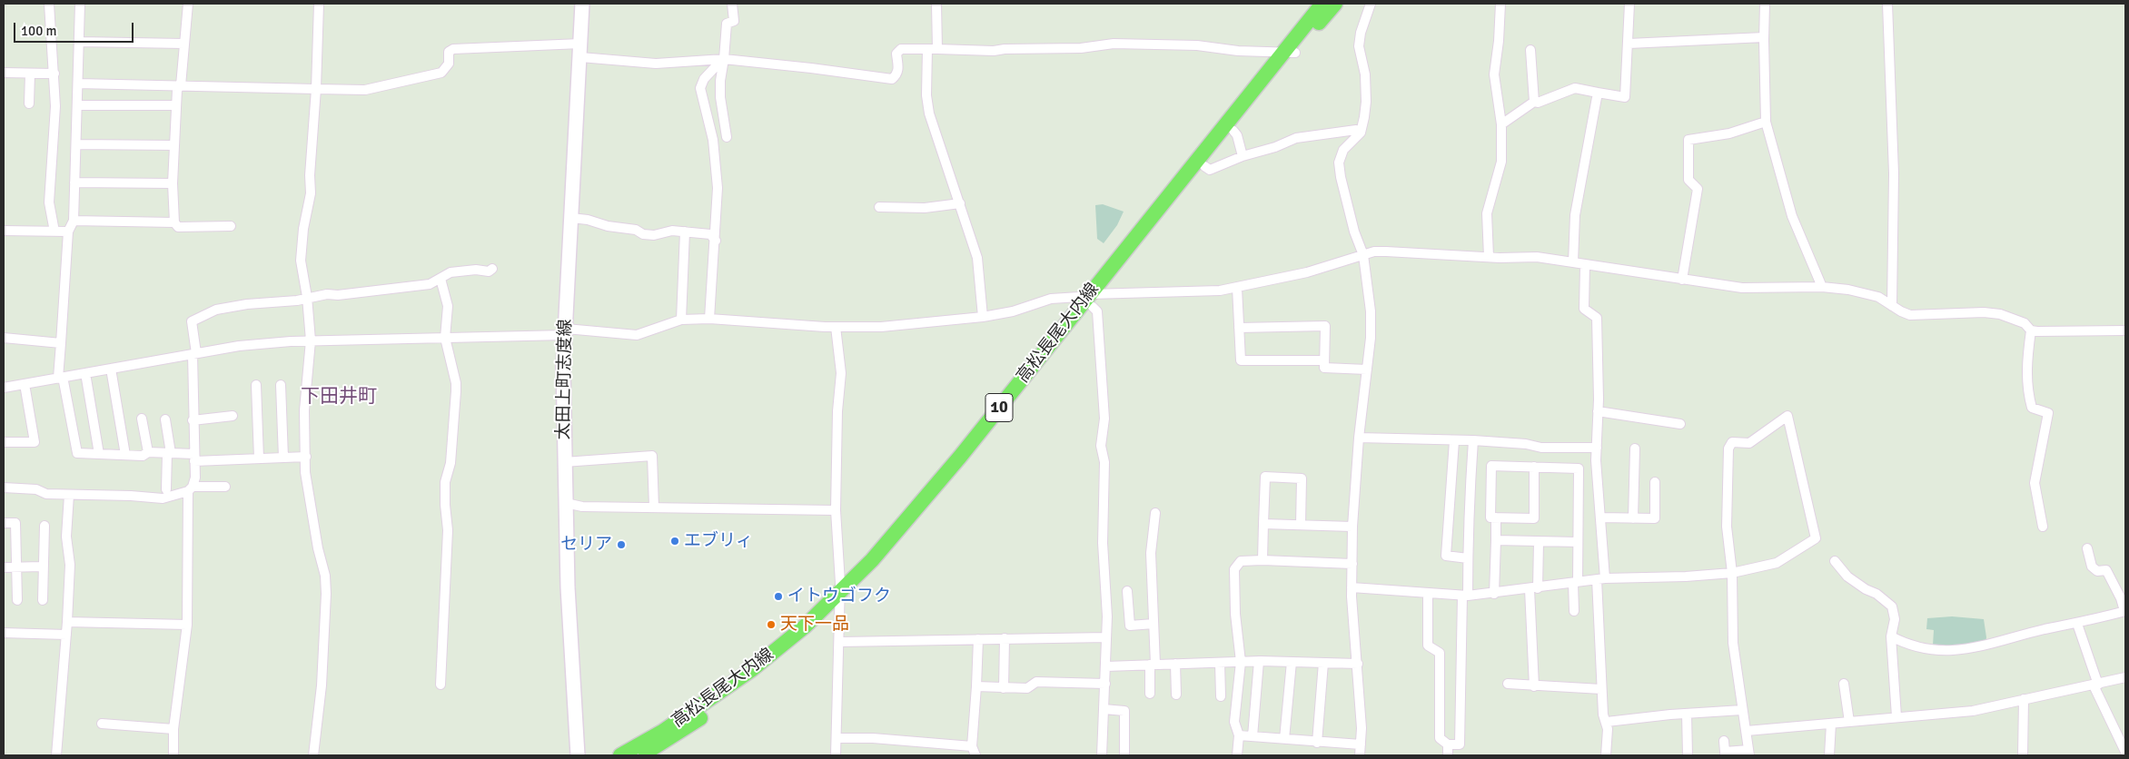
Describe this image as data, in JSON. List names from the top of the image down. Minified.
{"streets":{"main road":["高松長尾大内線","太田上町志度線","10"]},"districts":["下田井町"],"places":["エブリィ","セリア","イトウゴフク","天下一品"],"scale_bar":"100 m"}
